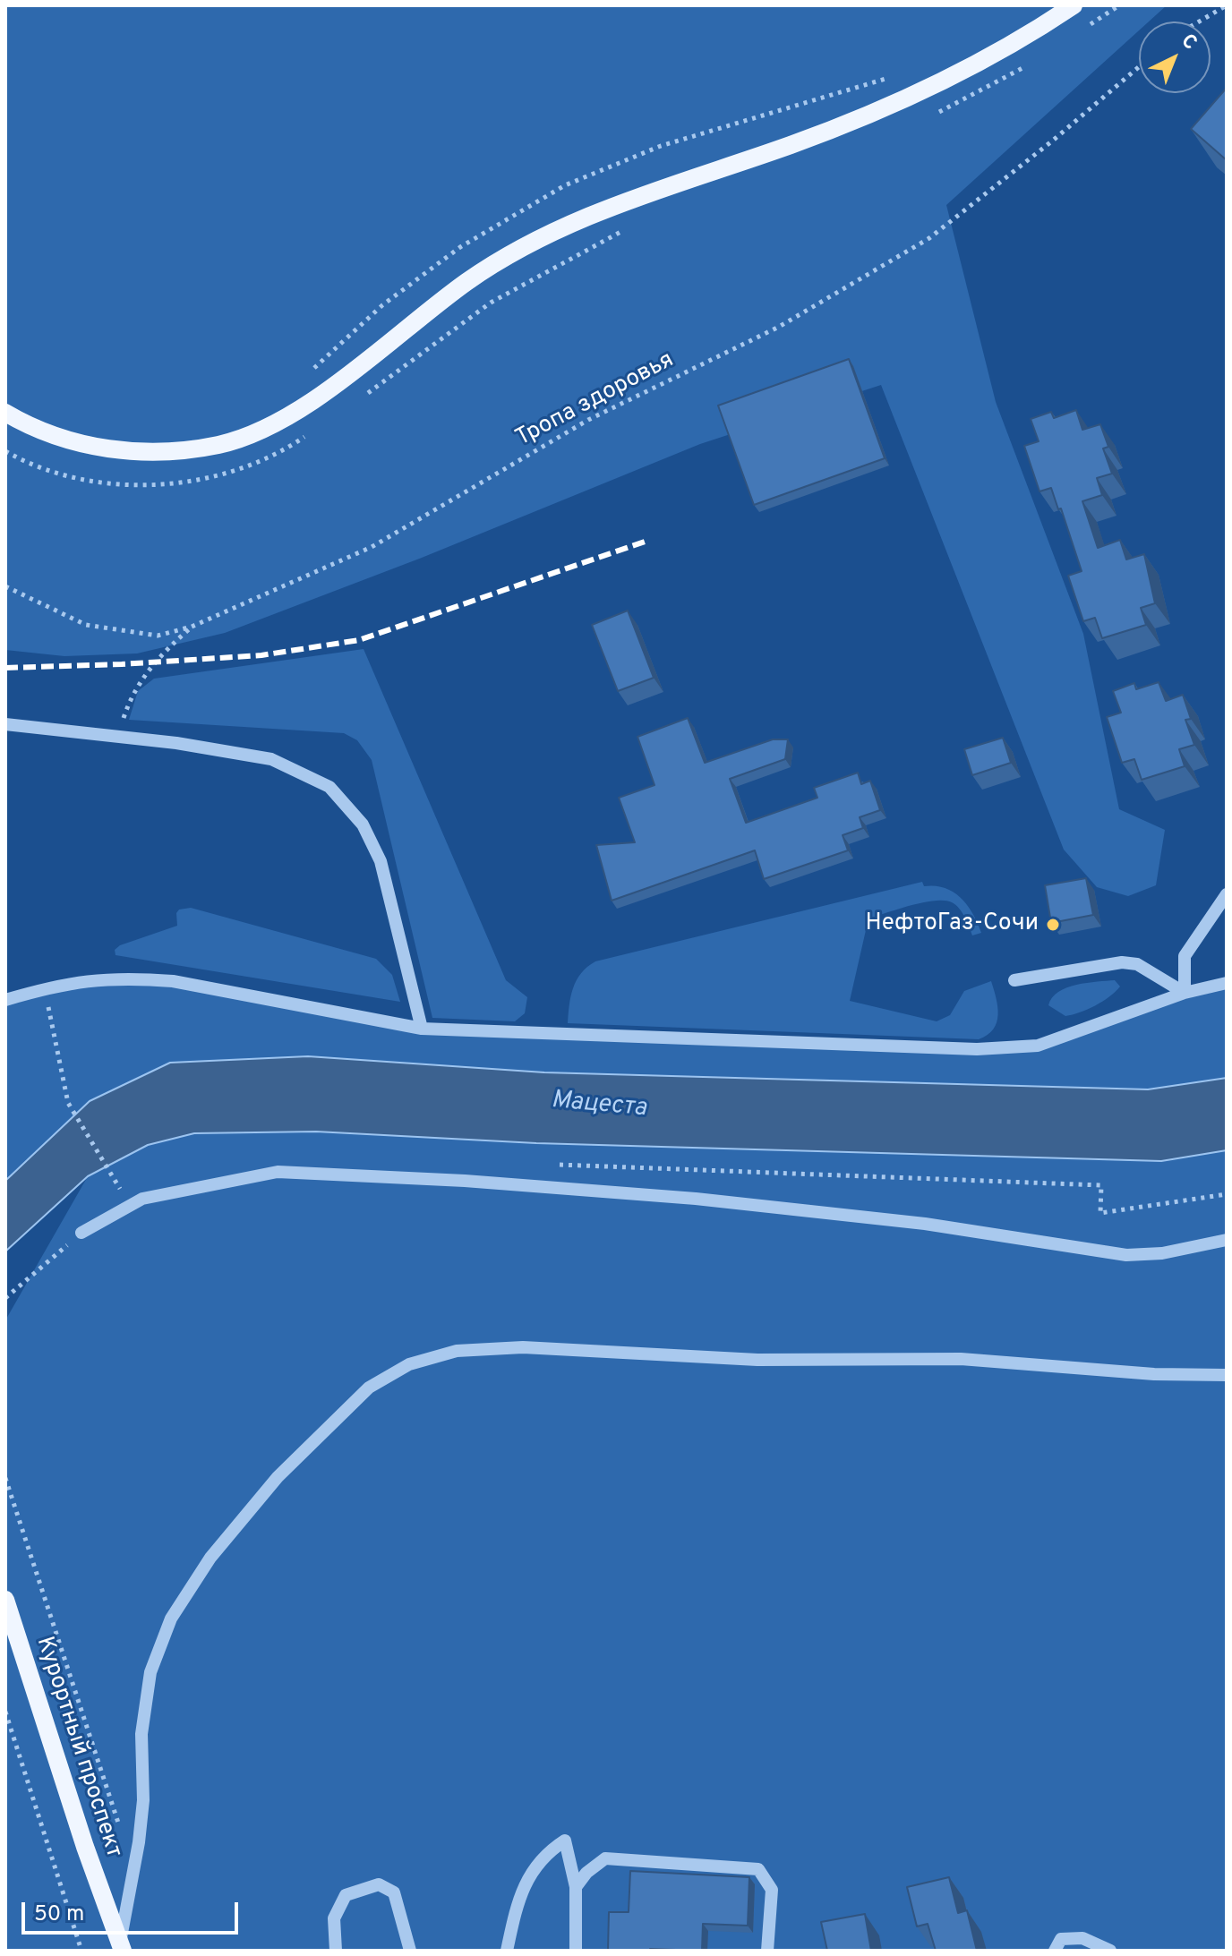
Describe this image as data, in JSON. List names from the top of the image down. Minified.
{"streets":{"main road":["Курортный проспект"],"path":["Тропа здоровья"]},"water":["Мацеста"],"places":["НефтоГаз-Сочи"],"scale_bar":"50 m","north":"top right"}
